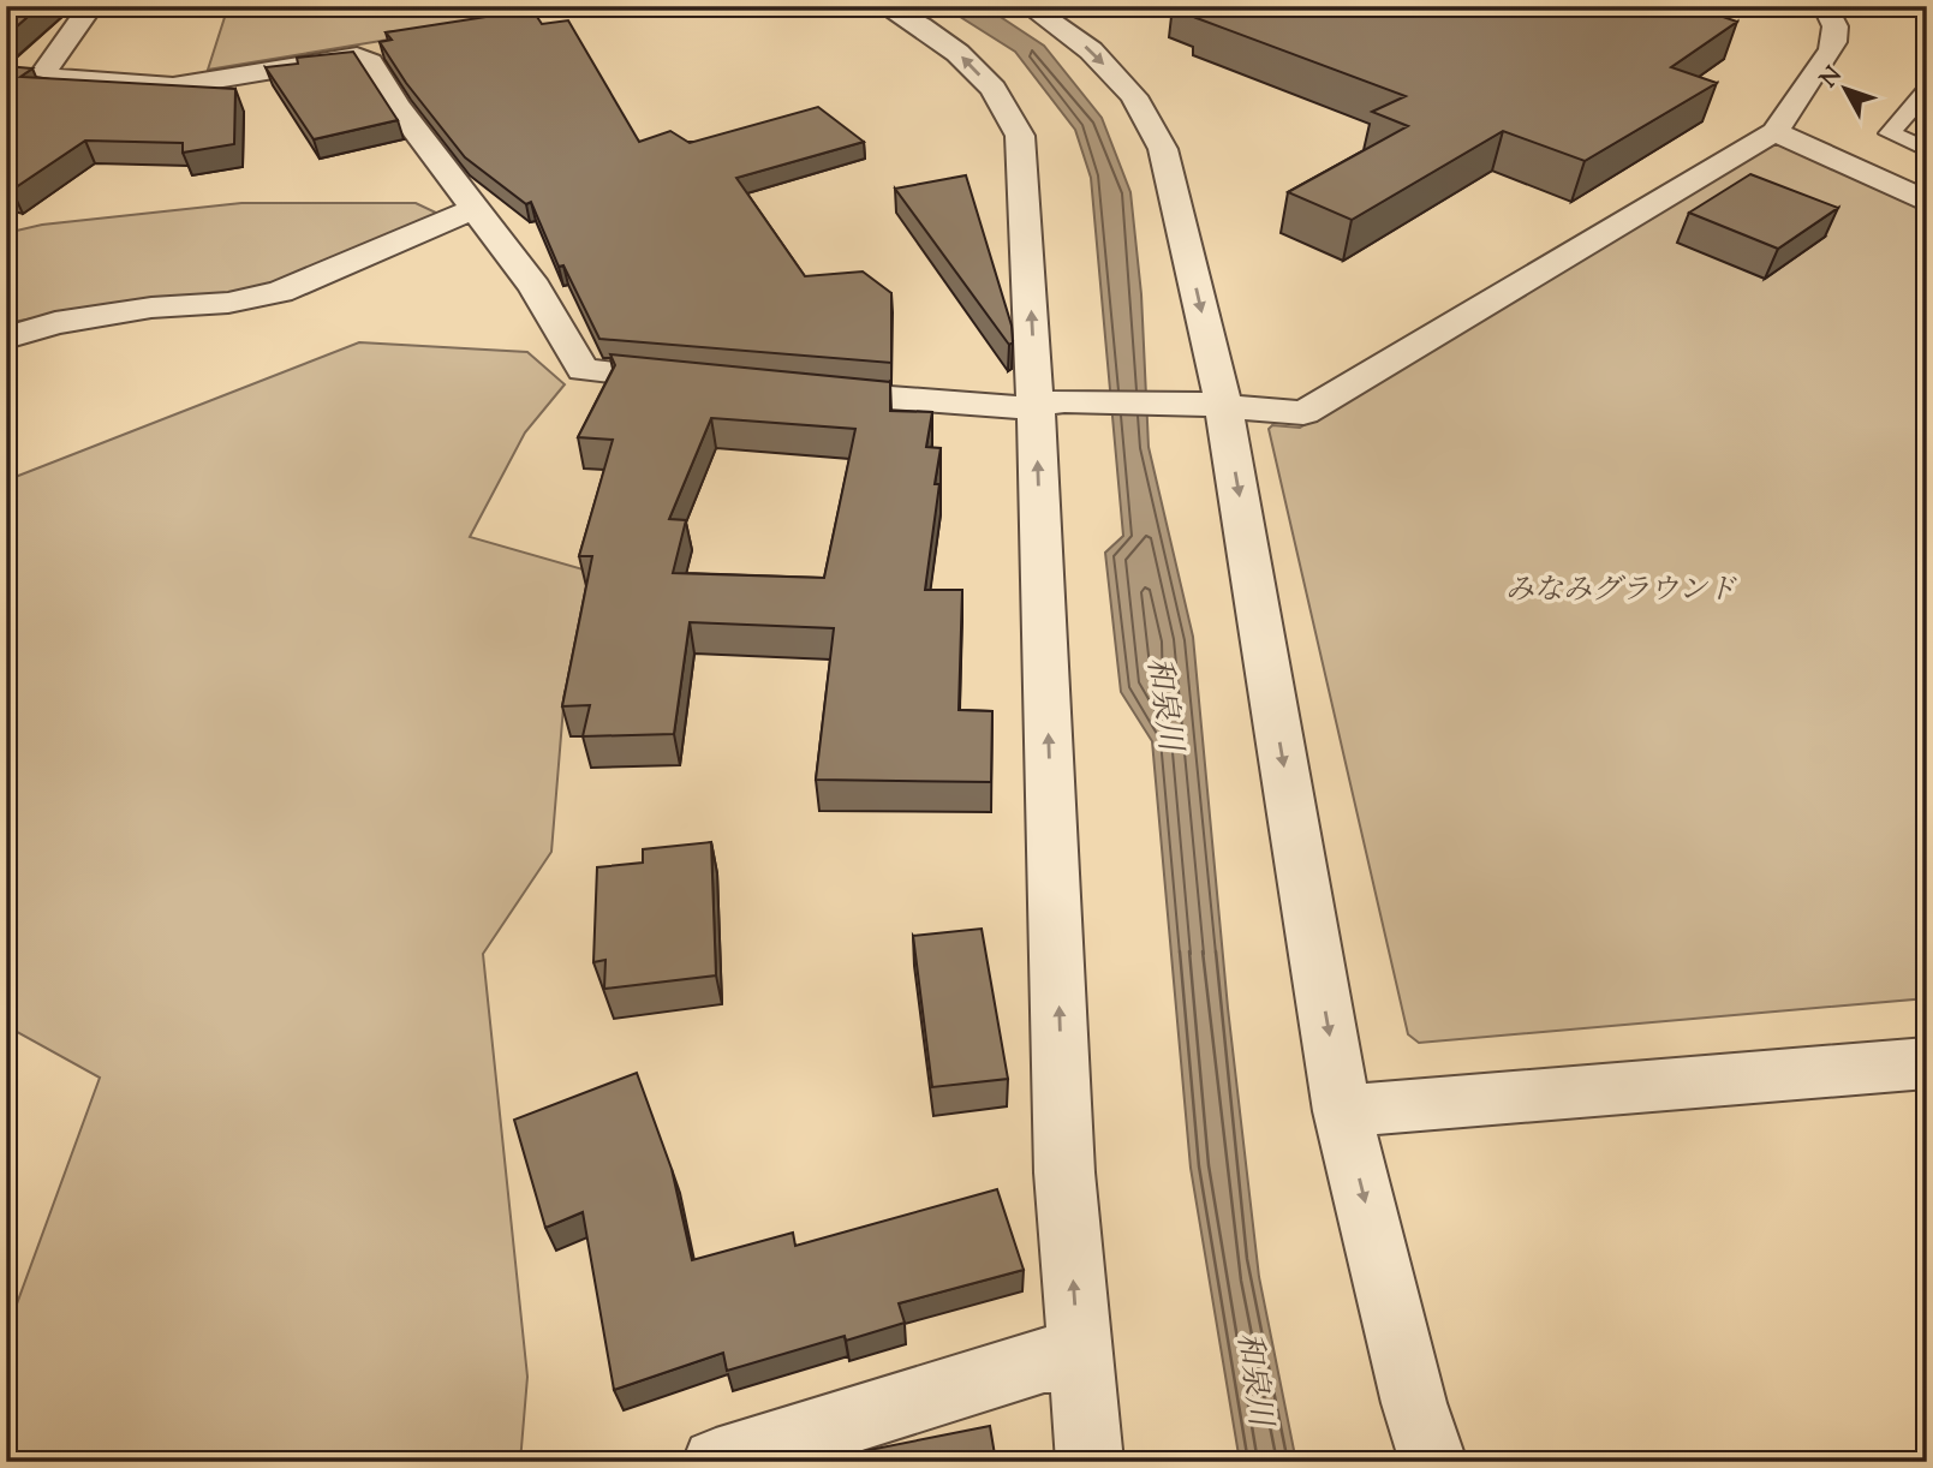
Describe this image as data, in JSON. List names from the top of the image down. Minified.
{"water":["和泉川"],"parks":["みなみグラウンド"],"north":"top left"}
